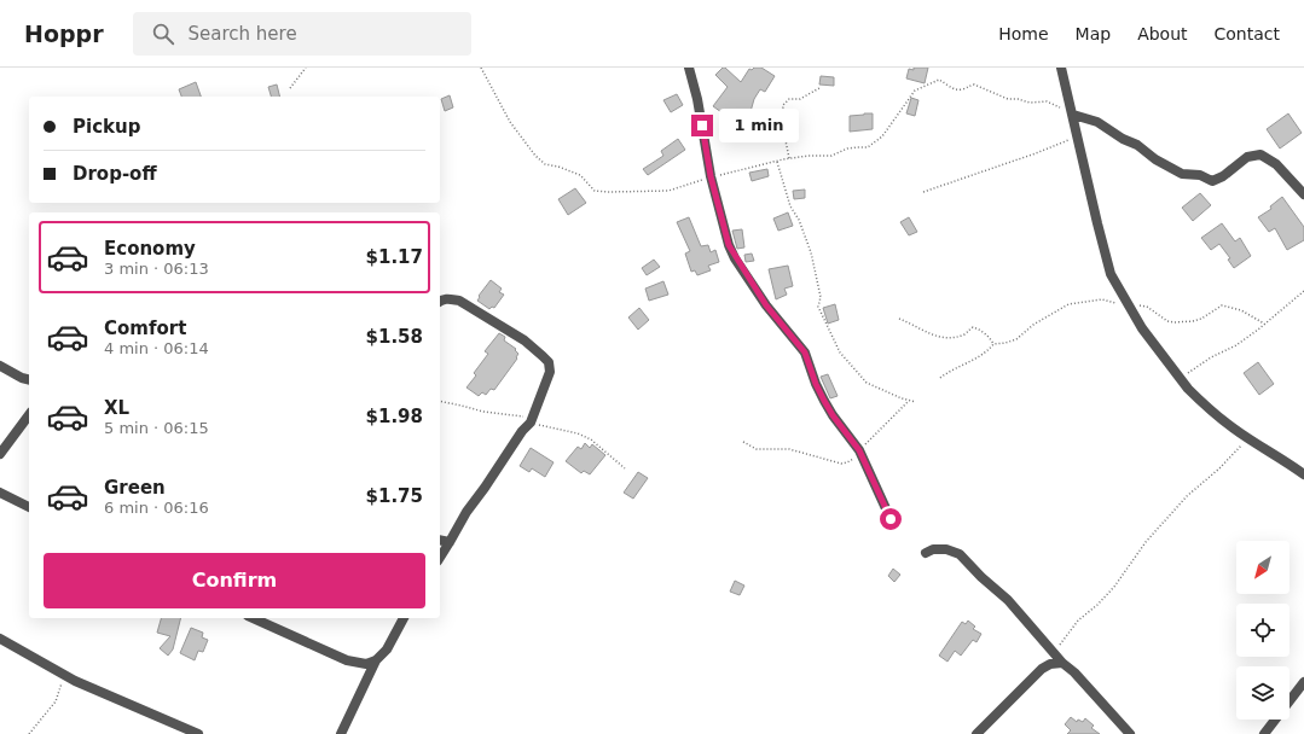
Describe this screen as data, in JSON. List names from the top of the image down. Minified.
{"north":"bottom left","page":{"header":"Hoppr","search":"Search here","nav":["Home","Map","About","Contact"],"banner":["Pickup","Drop-off"],"bubble":"1 min","list":[{"name":"Economy","note":"3 min · 06:13","value":"$1.17"},{"name":"Comfort","note":"4 min · 06:14","value":"$1.58"},{"name":"XL","note":"5 min · 06:15","value":"$1.98"},{"name":"Green","note":"6 min · 06:16","value":"$1.75"}],"buttons":"Confirm"}}
